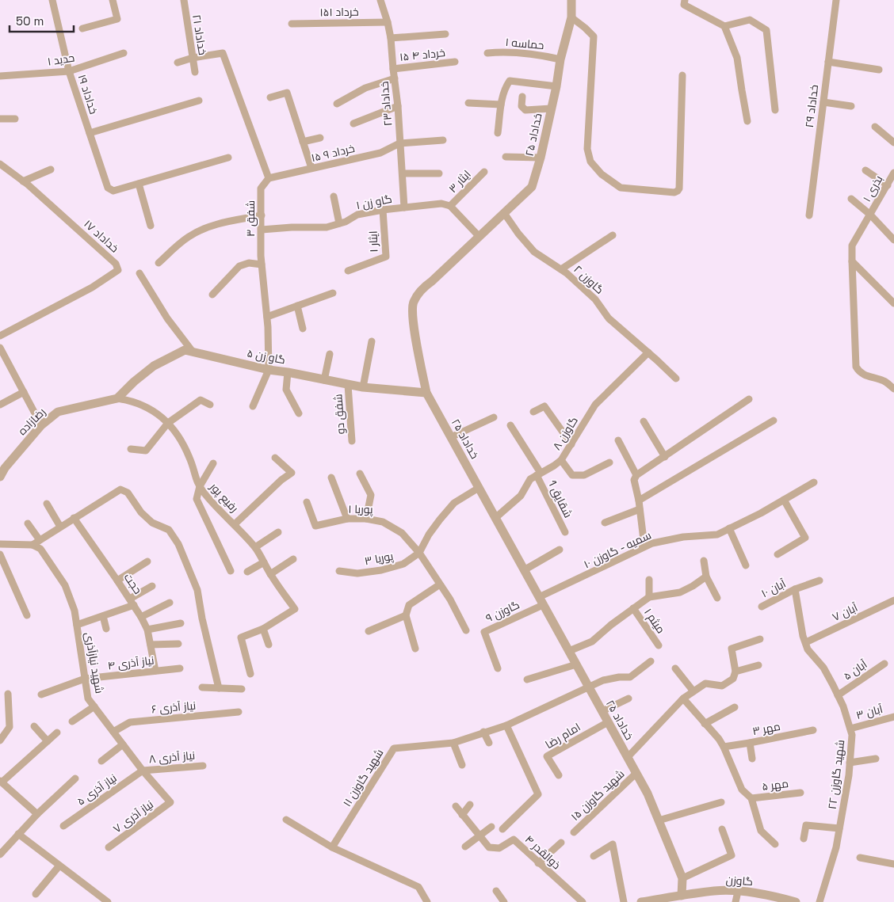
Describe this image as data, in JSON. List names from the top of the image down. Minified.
{"streets":{"street":["۱۵خرداد ۱","خداداد ۲۱","حماسه ۱","۱۵ خرداد ۴","حدید ۱","خداداد ۱۹","خداداد ۲۳","خداداد ۲۹","خداداد ۲۵","۱۵ خرداد ۹","ایثار ۳","بذری ۱","گاو زن ۱","شفق ۳","خداداد ۱۷","ایثار ۱","گاوزن ۲","گاو زن ۵","شفق دو","رضازاده","گاوزن ۸","رفیع پور","شقایق 1","پوریا ۱","سمیه - گاوزن ۱۰","پوریا ۳","حجت","آبان ۱۰","گاوزن ۹","آبان ۷","میثم ۱","شهید نیازآذری","نیاز آذری ۴","آبان ۵","نیاز آذری ۶","آبان ۳","مهر ۳","امام رضا","نیاز آذری ۸","شهید گاوزن ۲۲","شهید گاوزن ۱۱","مهر ۵","نیاز آذری ۵","شهید گاوزن ۱۵","نیاز آذری ۷","ذوالقدر ۴","گاوزن"]},"crossings":[["۱۵خرداد ۱","خداداد ۲۳"],["حماسه ۱","خداداد ۲۵"],["۱۵ خرداد ۴","خداداد ۲۳"],["حدید ۱","خداداد ۱۹"],["خداداد ۲۳","۱۵ خرداد ۹"],["خداداد ۲۳","گاو زن ۱"],["خداداد ۲۵","گاوزن ۲"],["خداداد ۲۵","گاو زن ۵"],["خداداد ۲۵","گاوزن ۸"],["خداداد ۲۵","سمیه - گاوزن ۱۰"],["خداداد ۲۵","گاوزن ۹"],["خداداد ۲۵","امام رضا"],["خداداد ۲۵","شهید گاوزن ۱۱"],["خداداد ۲۵","شهید گاوزن ۱۵"],["خداداد ۲۵","گاوزن"],["۱۵ خرداد ۹","شفق ۳"],["ایثار ۳","گاو زن ۱"],["گاو زن ۱","شفق ۳"],["گاو زن ۱","ایثار ۱"],["شفق ۳","گاو زن ۵"],["گاوزن ۲","گاوزن ۸"],["گاو زن ۵","شفق دو"],["گاو زن ۵","رضازاده"],["گاو زن ۵","رفیع پور"],["رضازاده","رفیع پور"],["گاوزن ۸","شقایق 1"],["پوریا ۱","پوریا ۳"],["سمیه - گاوزن ۱۰","گاوزن ۹"],["حجت","نیاز آذری ۴"],["آبان ۱۰","شهید گاوزن ۲۲"],["آبان ۷","شهید گاوزن ۲۲"],["شهید نیازآذری","نیاز آذری ۴"],["شهید نیازآذری","نیاز آذری ۶"],["شهید نیازآذری","نیاز آذری ۸"],["شهید نیازآذری","نیاز آذری ۵"],["شهید نیازآذری","نیاز آذری ۷"],["آبان ۵","شهید گاوزن ۲۲"],["آبان ۳","شهید گاوزن ۲۲"],["نیاز آذری ۸","نیاز آذری ۵"]],"scale_bar":"50 m"}
